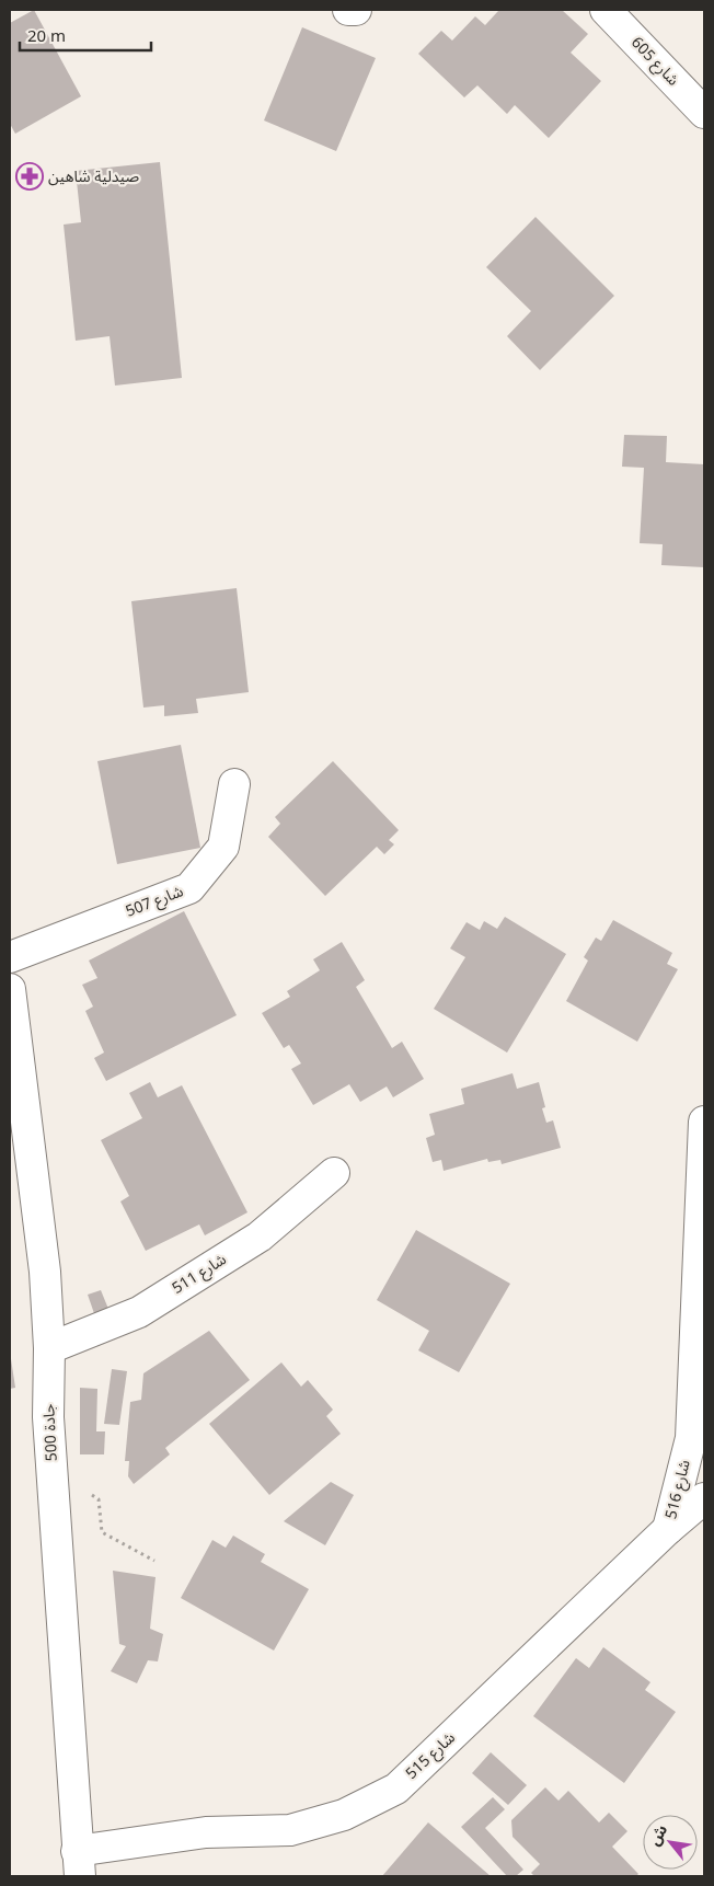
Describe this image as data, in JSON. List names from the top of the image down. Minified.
{"streets":{"street":["شارع 605","شارع 507","شارع 511","جادة 500","شارع 516","شارع 515"]},"crossings":[["شارع 511","جادة 500"],["جادة 500","شارع 515"],["شارع 516","شارع 515"]],"places":{"pharmacy":["صيدلية شاهين"]},"scale_bar":"20 m","north":"top left"}
